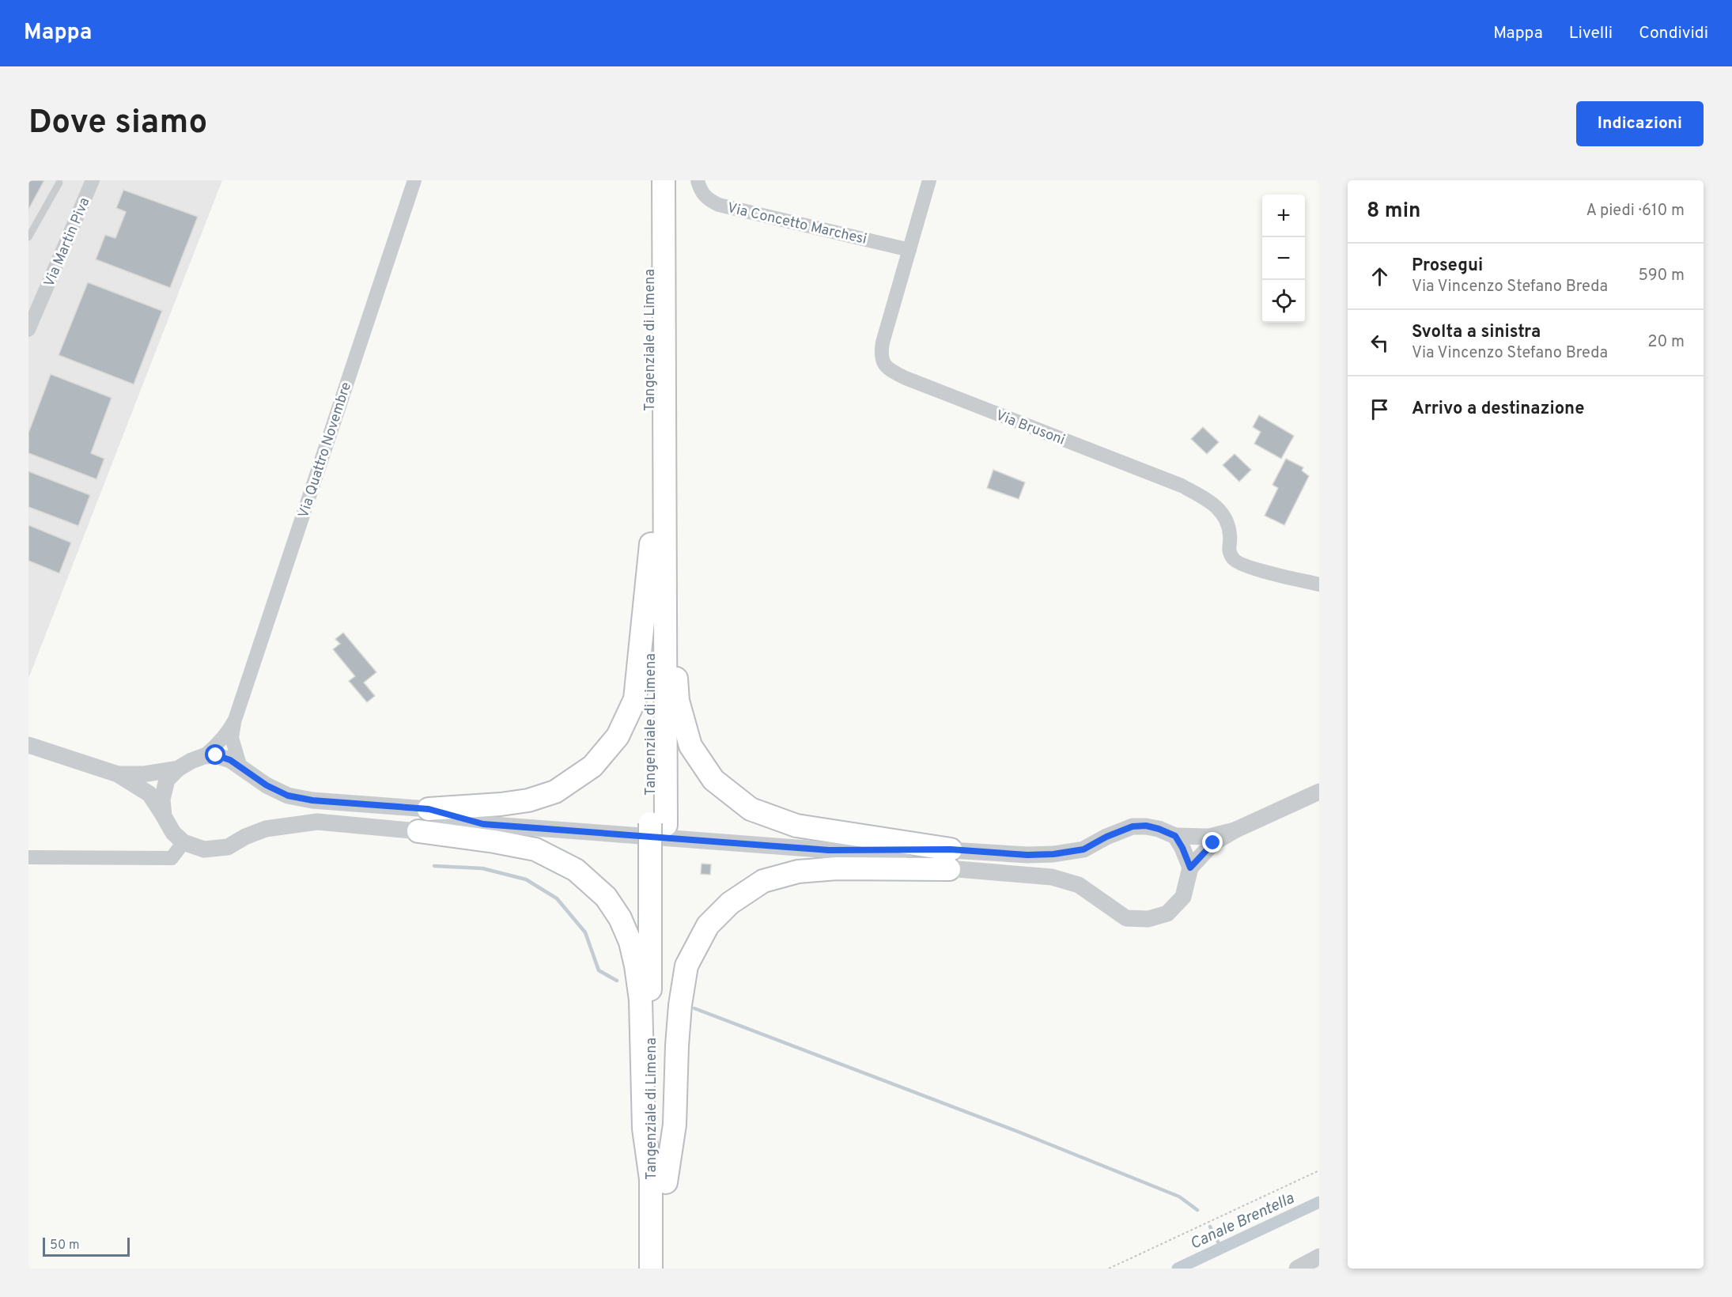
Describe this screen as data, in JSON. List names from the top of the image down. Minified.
{"streets":{"highway":["Tangenziale di Limena"],"street":["Via Concetto Marchesi","Via Martin Piva","Via Brusoni","Via Quattro Novembre"]},"crossings":[["Via Concetto Marchesi","Via Brusoni"]],"water":["Canale Brentella"],"scale_bar":"50 m","page":{"header":"Mappa","nav":["Mappa","Livelli","Condividi"],"buttons":"Indicazioni","title":"Dove siamo","heading":["8 min","A piedi · 610 m"],"map_buttons":["+","−"],"list":[["Prosegui","Via Vincenzo Stefano Breda","590 m"],["Svolta a sinistra","Via Vincenzo Stefano Breda","20 m"],"Arrivo a destinazione"],"scale":"50 m"}}
